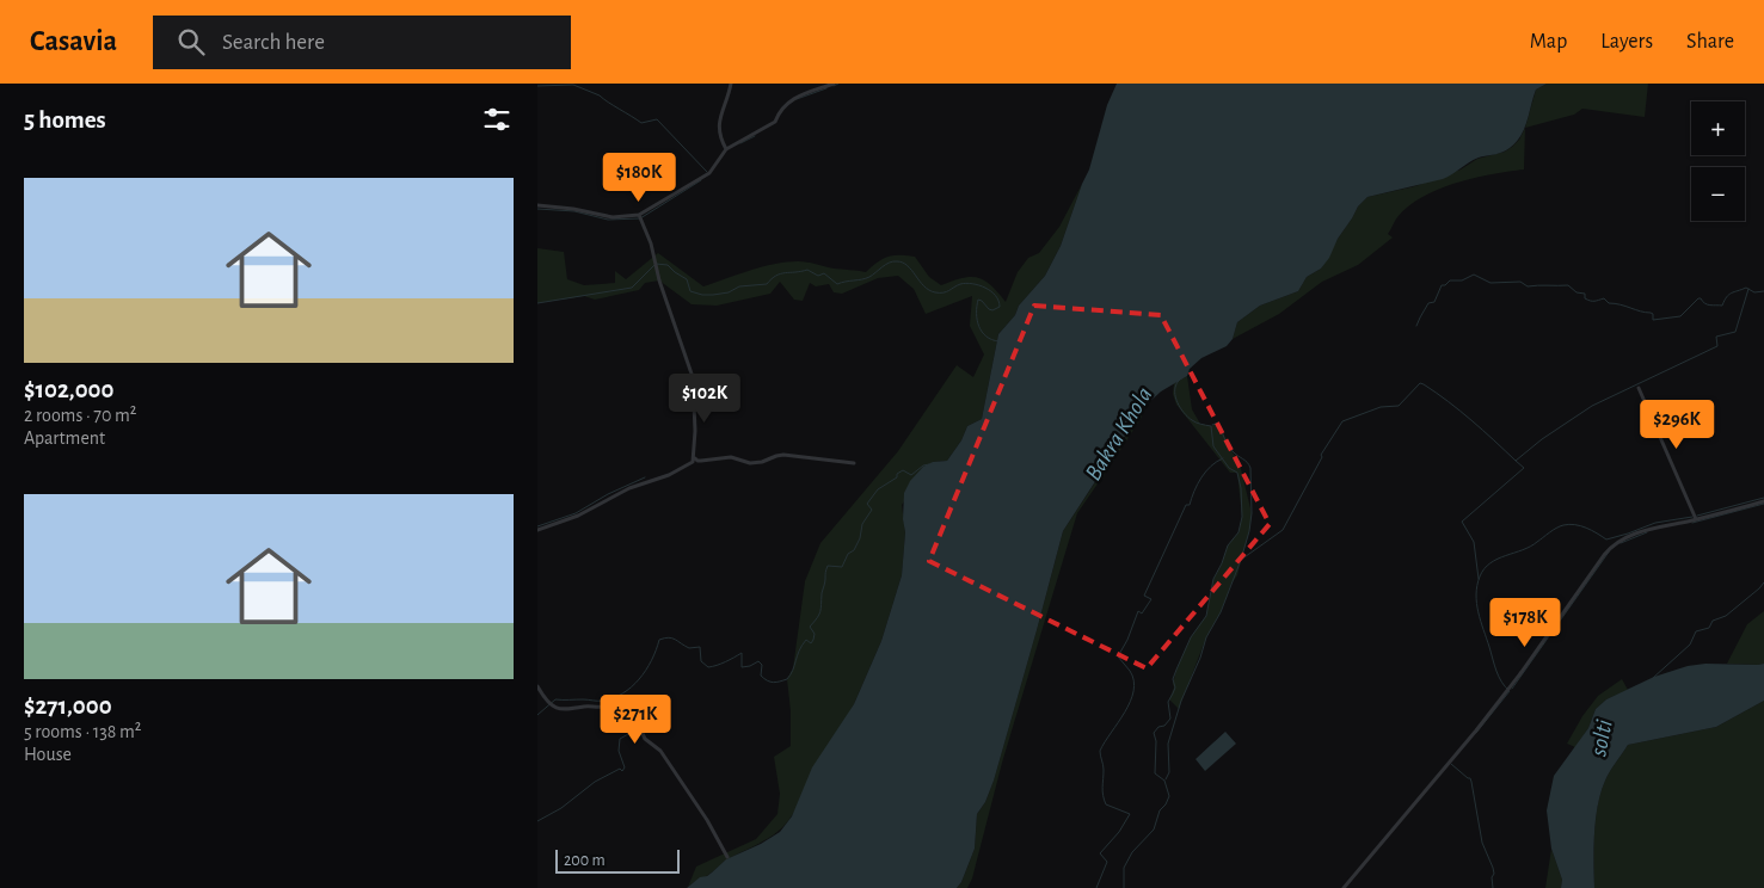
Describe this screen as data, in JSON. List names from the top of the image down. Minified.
{"water":["Bakra Khola","solti"],"scale_bar":"200 m","page":{"header":"Casavia","search":"Search here","nav":["Map","Layers","Share"],"heading":"5 homes","map_buttons":["+","−"],"price":["$180K","$102K","$296K","$178K","$271K"],"list":[{"name":"$102,000","note":"2 rooms · 70 m² · Apartment"},{"name":"$271,000","note":"5 rooms · 138 m² · House"}],"scale":"200 m"}}
